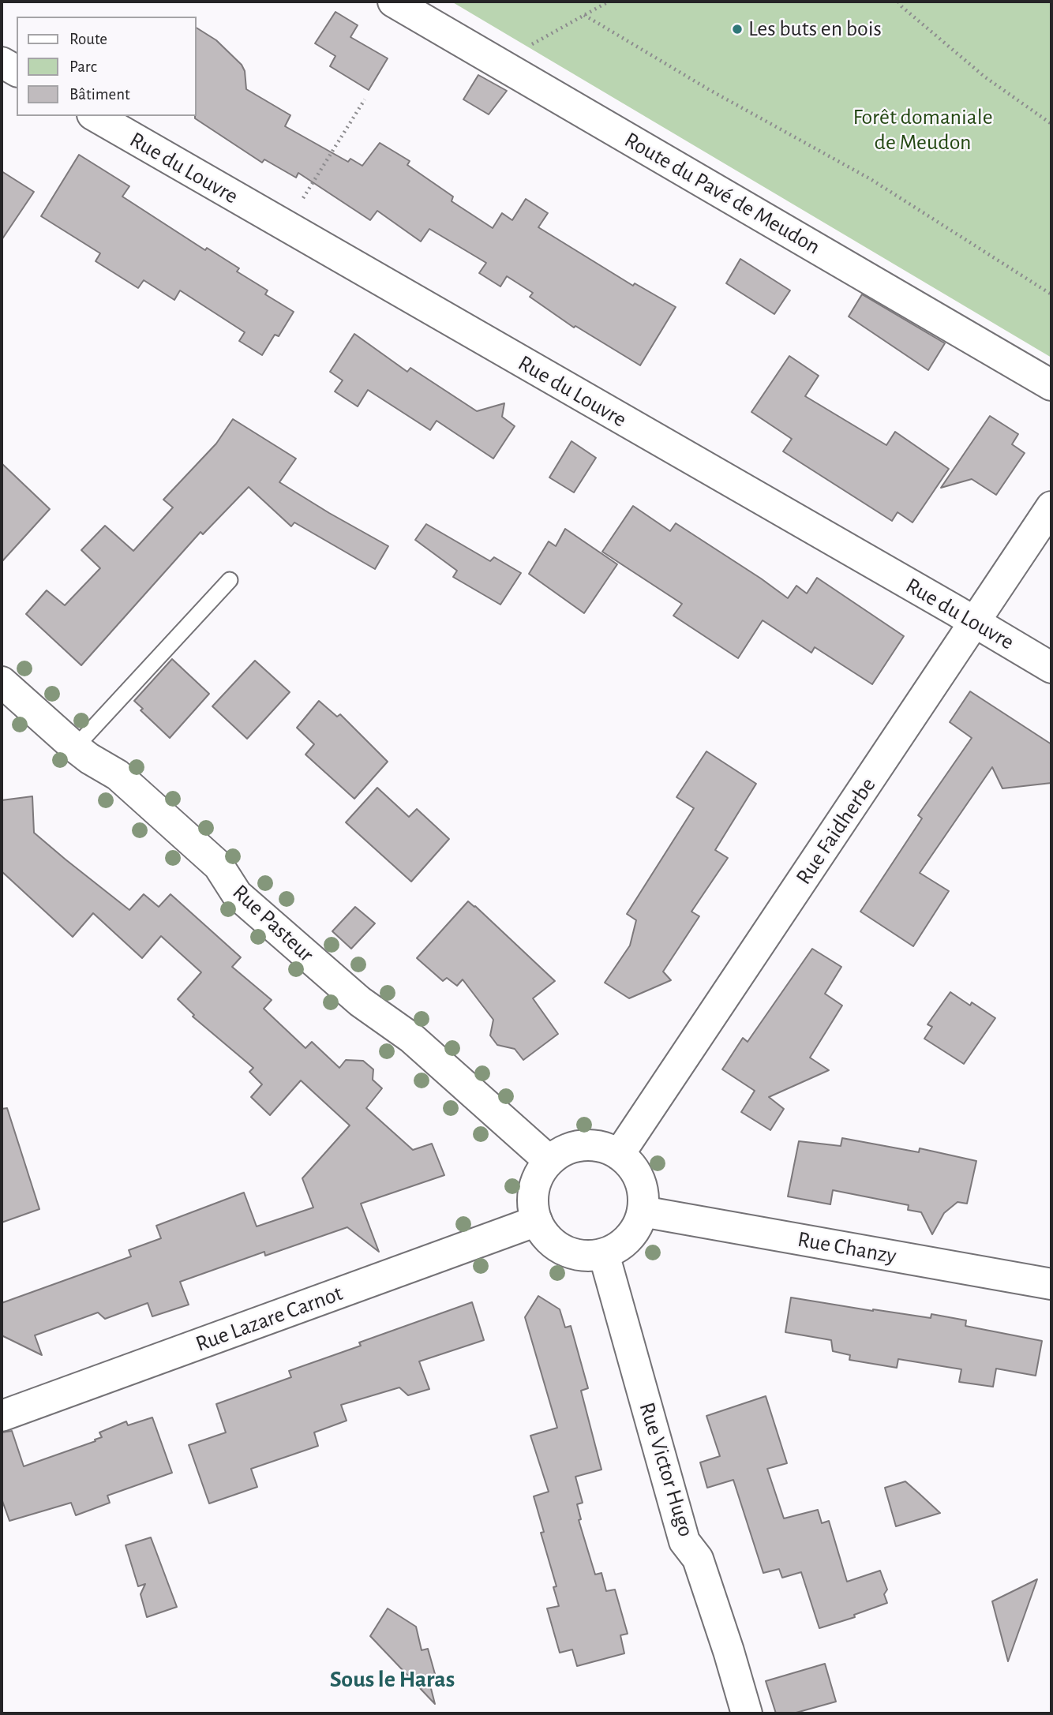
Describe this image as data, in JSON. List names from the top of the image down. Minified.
{"streets":{"street":["Rue du Louvre","Route du Pavé de Meudon","Rue Faidherbe","Rue Pasteur","Rue Chanzy","Rue Lazare Carnot","Rue Victor Hugo"]},"crossings":[["Rue du Louvre","Rue Faidherbe"],["Rue Faidherbe","Rue Pasteur"],["Rue Faidherbe","Rue Chanzy"],["Rue Faidherbe","Rue Lazare Carnot"],["Rue Faidherbe","Rue Victor Hugo"],["Rue Pasteur","Rue Chanzy"],["Rue Pasteur","Rue Lazare Carnot"],["Rue Pasteur","Rue Victor Hugo"],["Rue Chanzy","Rue Lazare Carnot"],["Rue Chanzy","Rue Victor Hugo"],["Rue Lazare Carnot","Rue Victor Hugo"]],"districts":["Sous le Haras"],"parks":["Forêt domaniale de Meudon"],"places":["Les buts en bois"],"legend":["Route","Parc","Bâtiment"]}
